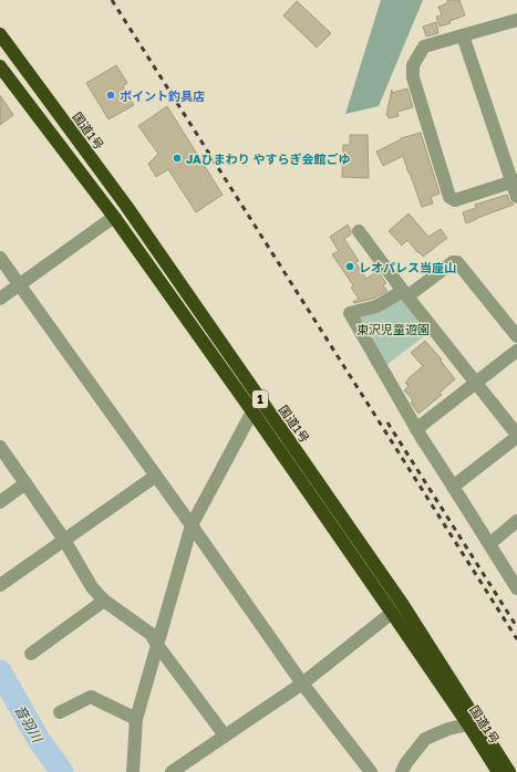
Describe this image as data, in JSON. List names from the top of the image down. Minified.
{"streets":{"highway":["国道1号","1"]},"water":["音羽川"],"parks":["東沢児童遊園"],"places":["ポイント釣具店","JAひまわり やすらぎ会館ごゆ","レオパレス当座山"]}
